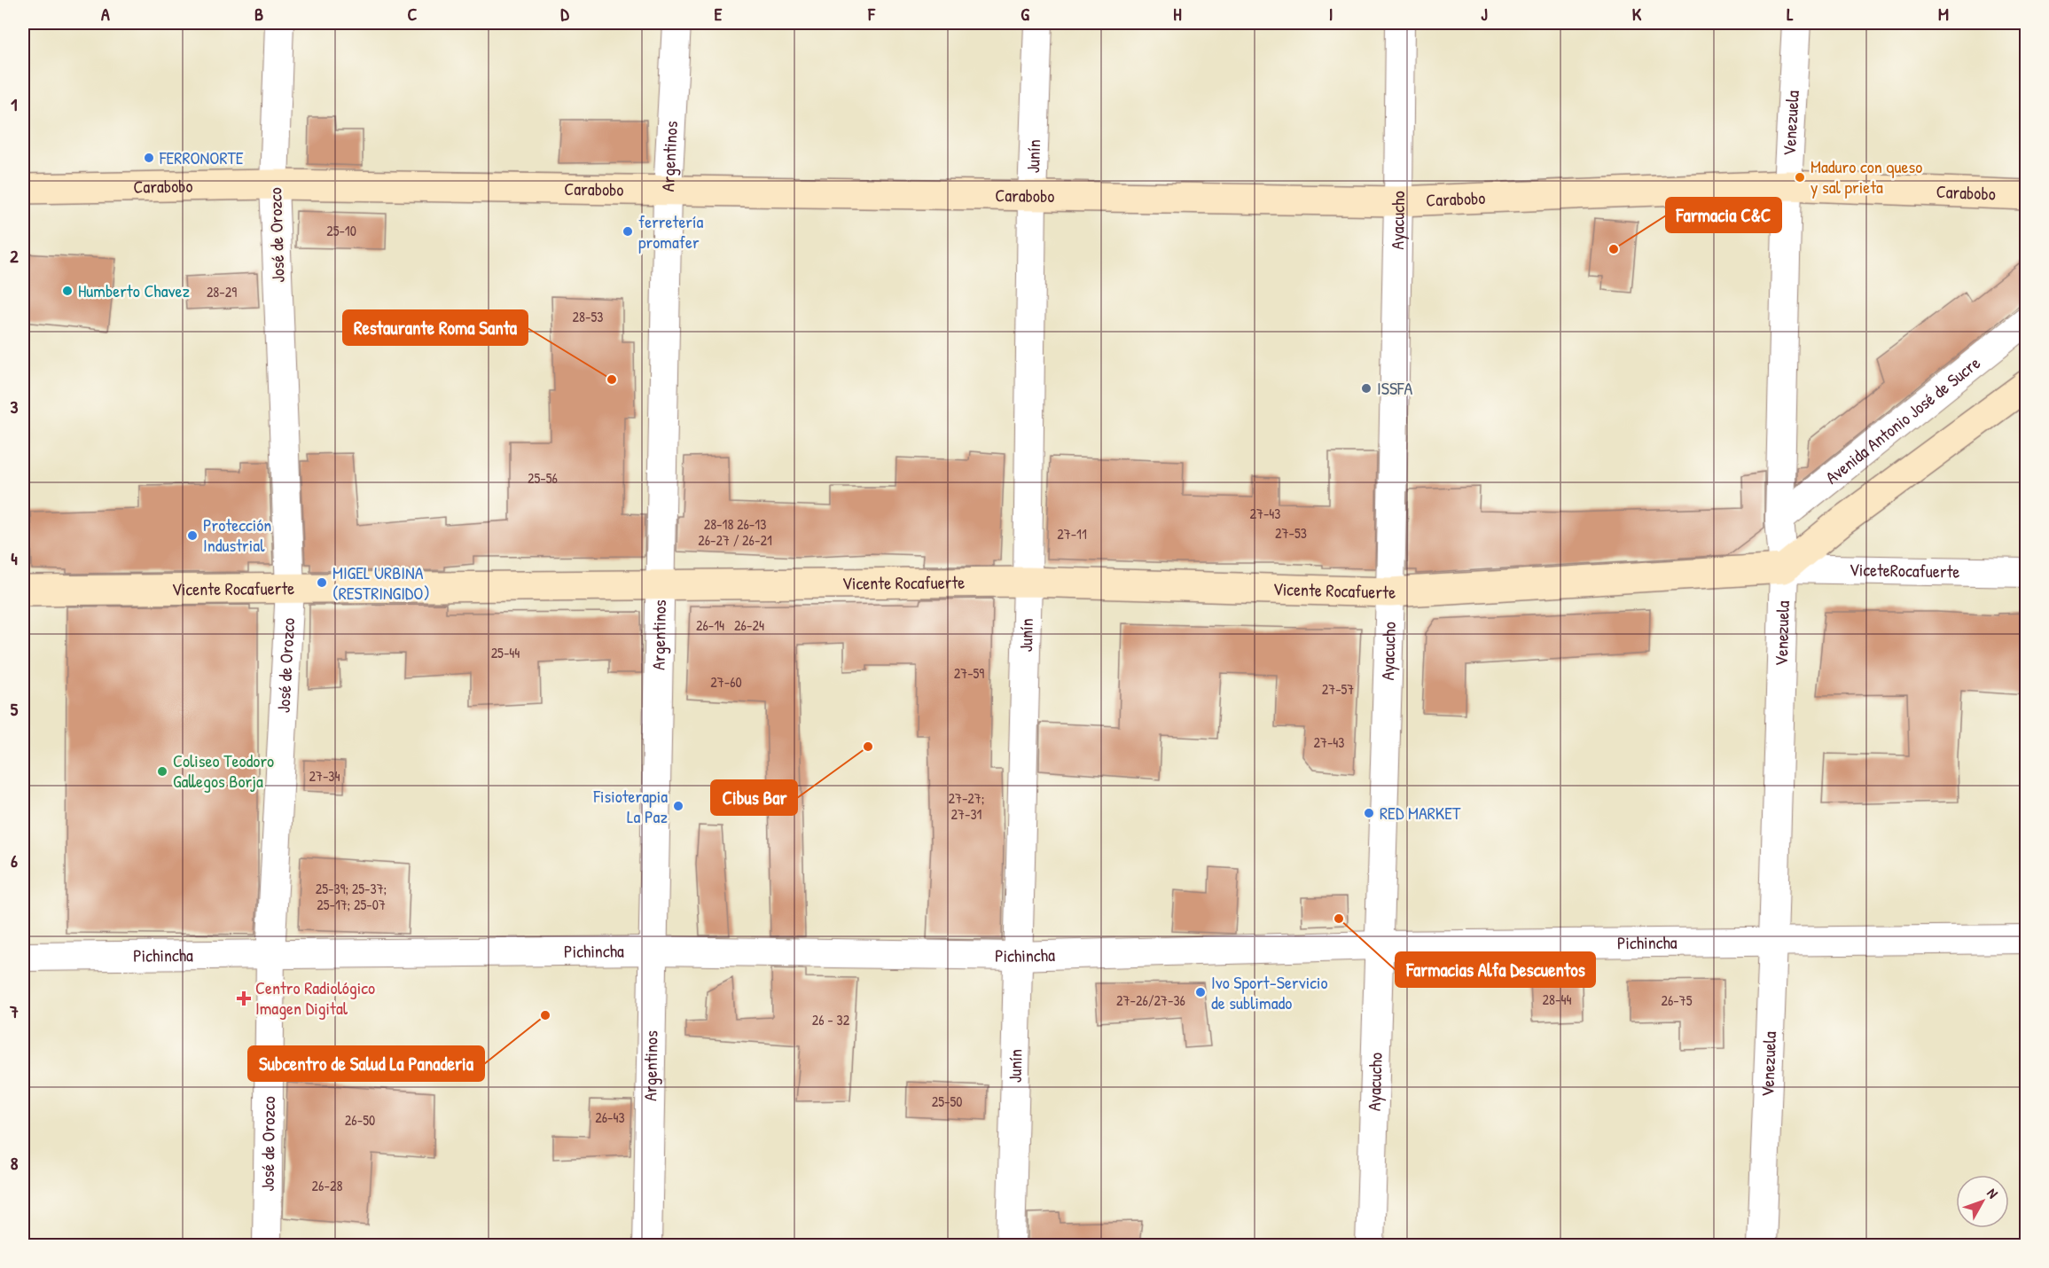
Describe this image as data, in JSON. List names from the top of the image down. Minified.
{"streets":{"main road":["Carabobo","Vicente Rocafuerte"],"street":["Venezuela","Argentinos","Junín","Ayacucho","José de Orozco","Avenida Antonio José de Sucre","ViceteRocafuerte","Pichincha"]},"crossings":[["Venezuela","Carabobo"],["Venezuela","Avenida Antonio José de Sucre"],["Venezuela","ViceteRocafuerte"],["Venezuela","Vicente Rocafuerte"],["Venezuela","Pichincha"],["Argentinos","Carabobo"],["Argentinos","Vicente Rocafuerte"],["Argentinos","Pichincha"],["Junín","Carabobo"],["Junín","Vicente Rocafuerte"],["Junín","Pichincha"],["Carabobo","Ayacucho"],["Carabobo","José de Orozco"],["Ayacucho","Vicente Rocafuerte"],["Ayacucho","Pichincha"],["José de Orozco","Vicente Rocafuerte"],["José de Orozco","Pichincha"],["ViceteRocafuerte","Vicente Rocafuerte"]],"places":{"other":["FERRONORTE","Maduro con queso y sal prieta","ferretería promafer","Farmacia C&C","Humberto Chavez","Restaurante Roma Santa","ISSFA","Protección Industrial","MIGEL URBINA (RESTRINGIDO)","Cibus Bar","Coliseo Teodoro Gallegos Borja","Fisioterapia La Paz","RED MARKET","Farmacias Alfa Descuentos","Ivo Sport-Servicio de sublimado","Subcentro de Salud La Panaderia"],"health":["Centro Radiológico Imagen Digital"]},"house_numbers":["25-10","28-29","28-53","25-56","27-43","28-18 26-13 26-27 / 26-21","27-53","27-11","26-14","26-24","25-44","27-59","27-60","27-57","27-43","27-34","27-27; 27-31","25-39; 25-37; 25-17; 25-07","28-44","27-26/27-36","26-75","26 - 32","25-50","26-43","26-50","26-28"],"north":"top right","grid":{"columns":["A","B","C","D","E","F","G","H","I","J","K","L","M"],"rows":["1","2","3","4","5","6","7","8"]}}
